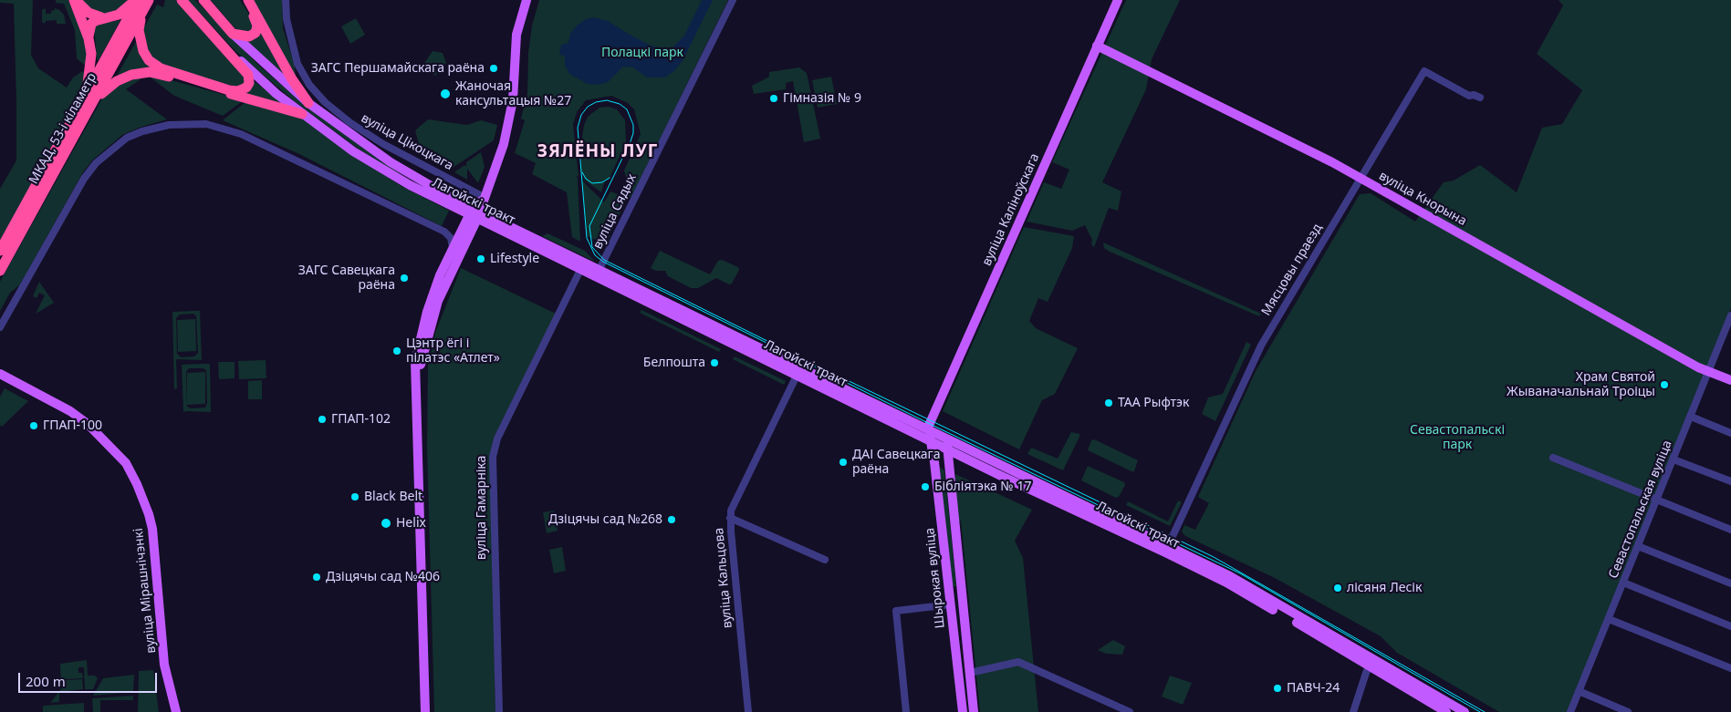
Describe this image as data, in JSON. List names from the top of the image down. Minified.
{"streets":{"highway":["МКАД, 53-і кіламетр","Лагойскі тракт"],"main road":["вуліца Кнорына","вуліца Каліноўскага","Шырокая вуліца","вуліца Мірашнічэнкі"],"street":["вуліца Цікоцкага","вуліца Сядых","Мясцовы праезд","вуліца Гамарніка","Севастопальская вуліца","вуліца Кальцова"]},"crossings":[["вуліца Кнорына","вуліца Каліноўскага"],["вуліца Кнорына","Мясцовы праезд"],["вуліца Кнорына","Севастопальская вуліца"],["Лагойскі тракт","вуліца Каліноўскага"],["Лагойскі тракт","вуліца Сядых"],["Лагойскі тракт","Мясцовы праезд"],["Лагойскі тракт","вуліца Гамарніка"],["Лагойскі тракт","вуліца Кальцова"],["Лагойскі тракт","Шырокая вуліца"],["вуліца Каліноўскага","Шырокая вуліца"]],"districts":["ЗЯЛЁНЫ ЛУГ"],"parks":["Полацкі парк","Севастопальскі парк"],"places":["ЗАГС Першамайскага раёна","Жаночая кансультацыя №27","Гімназія № 9","Lifestyle","ЗАГС Савецкага раёна","Цэнтр ёгі і пілатэс «Атлет»","Белпошта","Храм Святой Жываначальнай Троіцы","ТАА Рыфтэк","ГПАП-102","ГПАП-100","ДАІ Савецкага раёна","Бібліятэка № 17","Black Belt","Дзіцячы сад №268","Helix","Дзіцячы сад №406","лісяня Лесік","ПАВЧ-24"],"scale_bar":"200 m"}
